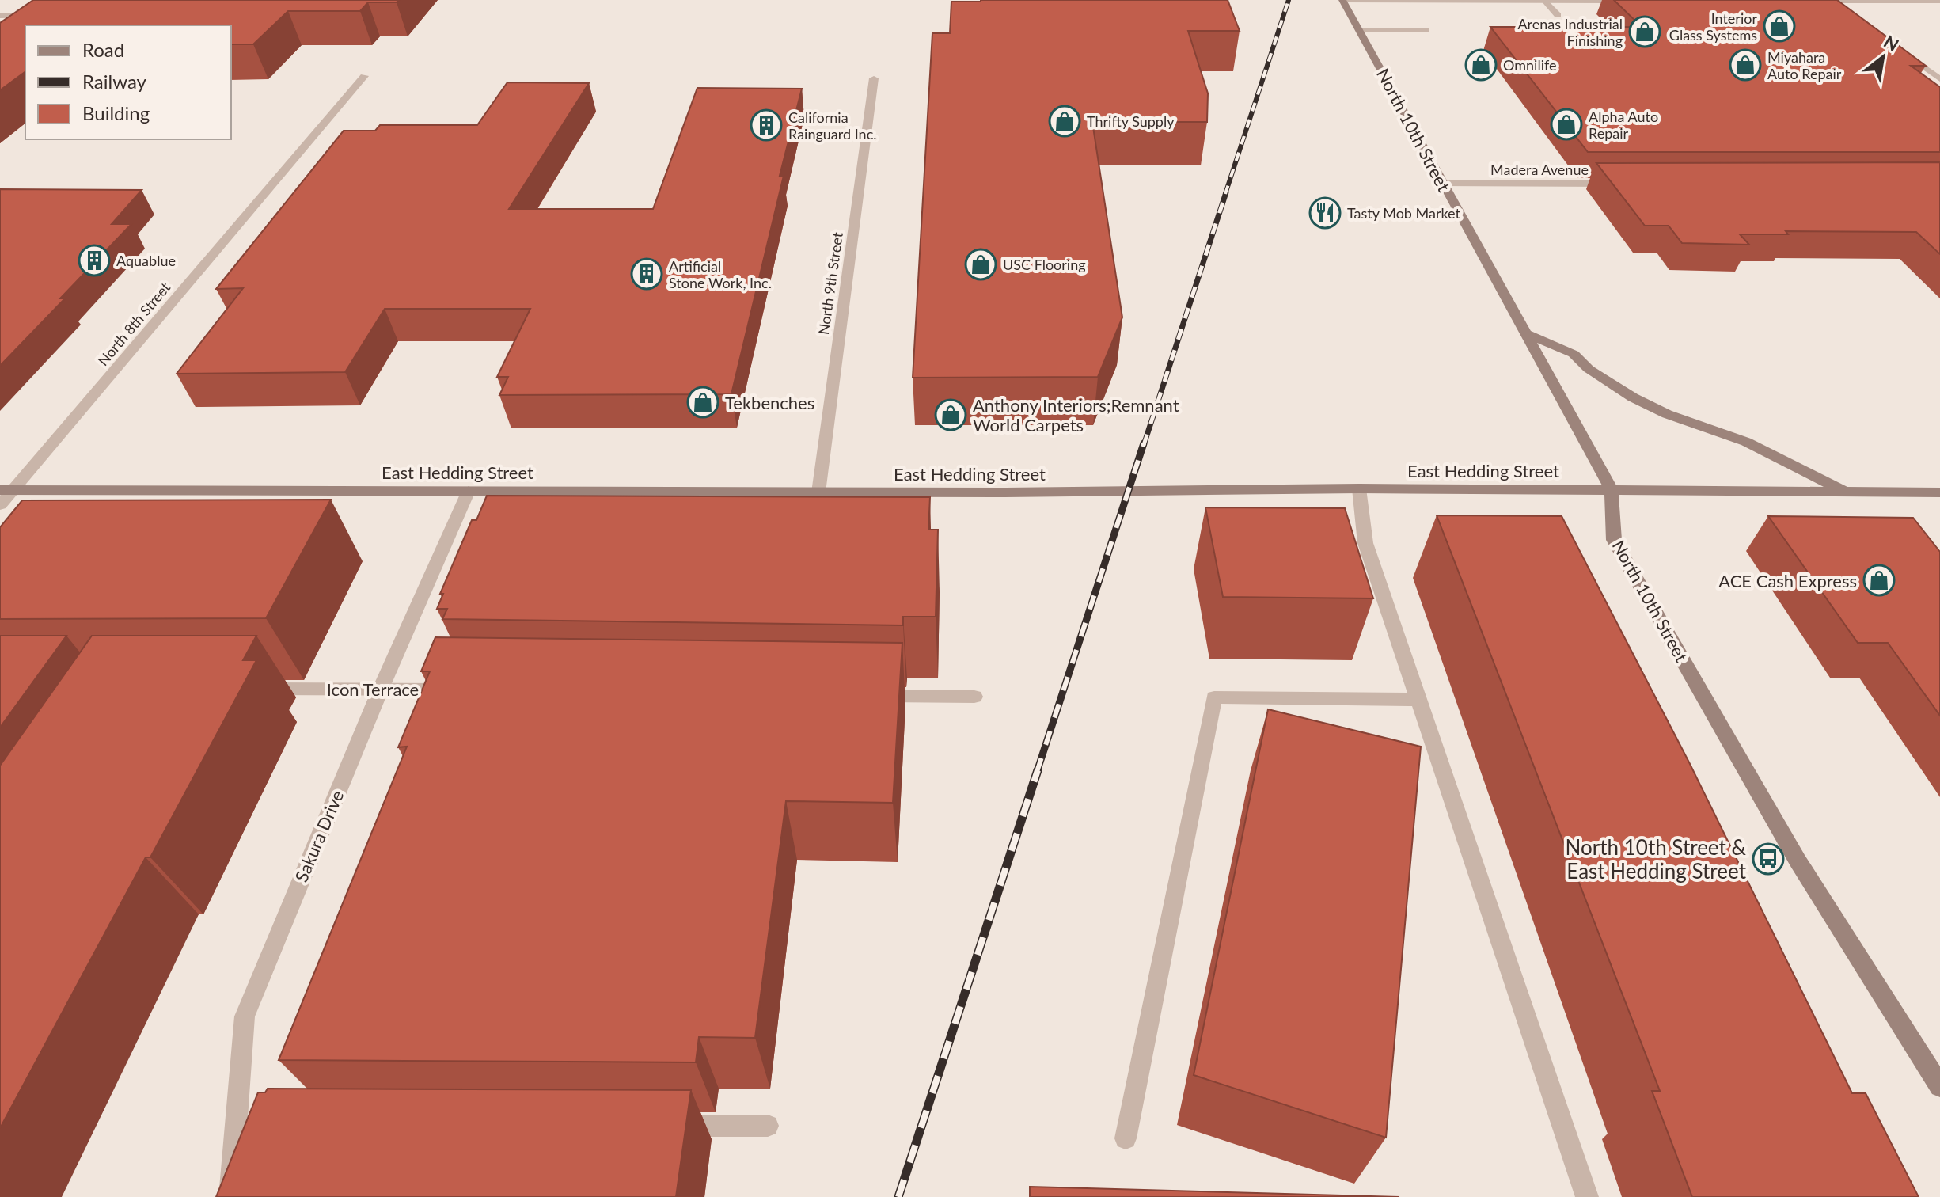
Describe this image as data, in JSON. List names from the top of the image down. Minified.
{"streets":{"main road":["North 10th Street","East Hedding Street"],"street":["Madera Avenue","North 9th Street","North 8th Street","Icon Terrace","Sakura Drive"]},"crossings":[["North 10th Street","Madera Avenue"],["North 10th Street","East Hedding Street"],["North 9th Street","East Hedding Street"],["North 8th Street","East Hedding Street"],["East Hedding Street","Sakura Drive"],["Icon Terrace","Sakura Drive"]],"places":{"shop":["Interior Glass Systems","Arenas Industrial Finishing","Omnilife","Miyahara Auto Repair","Thrifty Supply","Alpha Auto Repair","USC Flooring","Tekbenches","Anthony Interiors;Remnant World Carpets","ACE Cash Express"],"building":["California Rainguard Inc.","Aquablue","Artificial Stone Work, Inc."],"restaurant":["Tasty Mob Market"],"bus stop":["North 10th Street & East Hedding Street"]},"legend":["Road","Railway","Building"],"north":"top right"}
